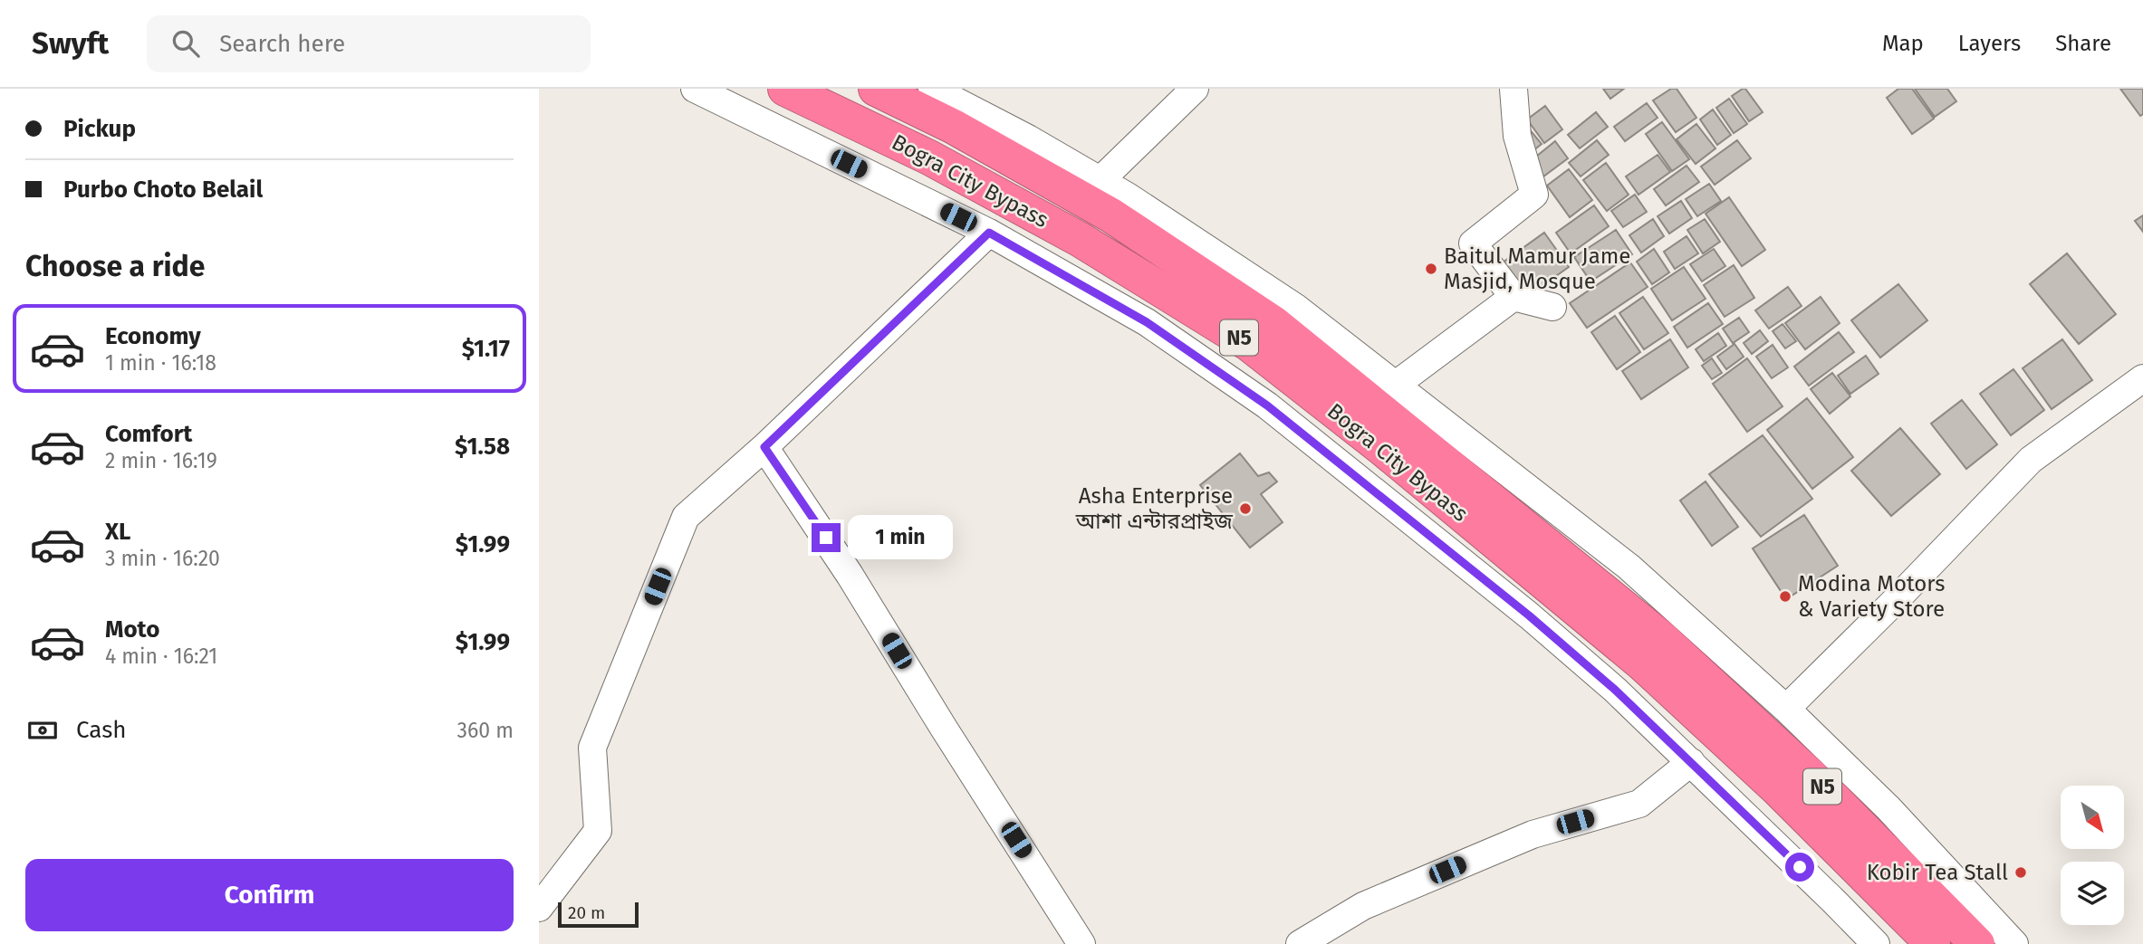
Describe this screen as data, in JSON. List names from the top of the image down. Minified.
{"streets":{"highway":["Bogra City Bypass","N5"]},"places":["Baitul Mamur Jame Masjid, Mosque","Asha Enterprise আশা এন্টারপ্রাইজ","Modina Motors & Variety Store","Kobir Tea Stall"],"scale_bar":"20 m","north":"bottom right","page":{"header":"Swyft","search":"Search here","nav":["Map","Layers","Share"],"banner":["Pickup","Purbo Choto Belail"],"heading":"Choose a ride","list":[{"name":"Economy","note":"1 min · 16:18","value":"$1.17"},{"name":"Comfort","note":"2 min · 16:19","value":"$1.58"},{"name":"XL","note":"3 min · 16:20","value":"$1.99"},{"name":"Moto","note":"4 min · 16:21","value":"$1.99"}],"bubble":"1 min","pay":["Cash","360 m"],"buttons":"Confirm","scale":"20 m"}}
